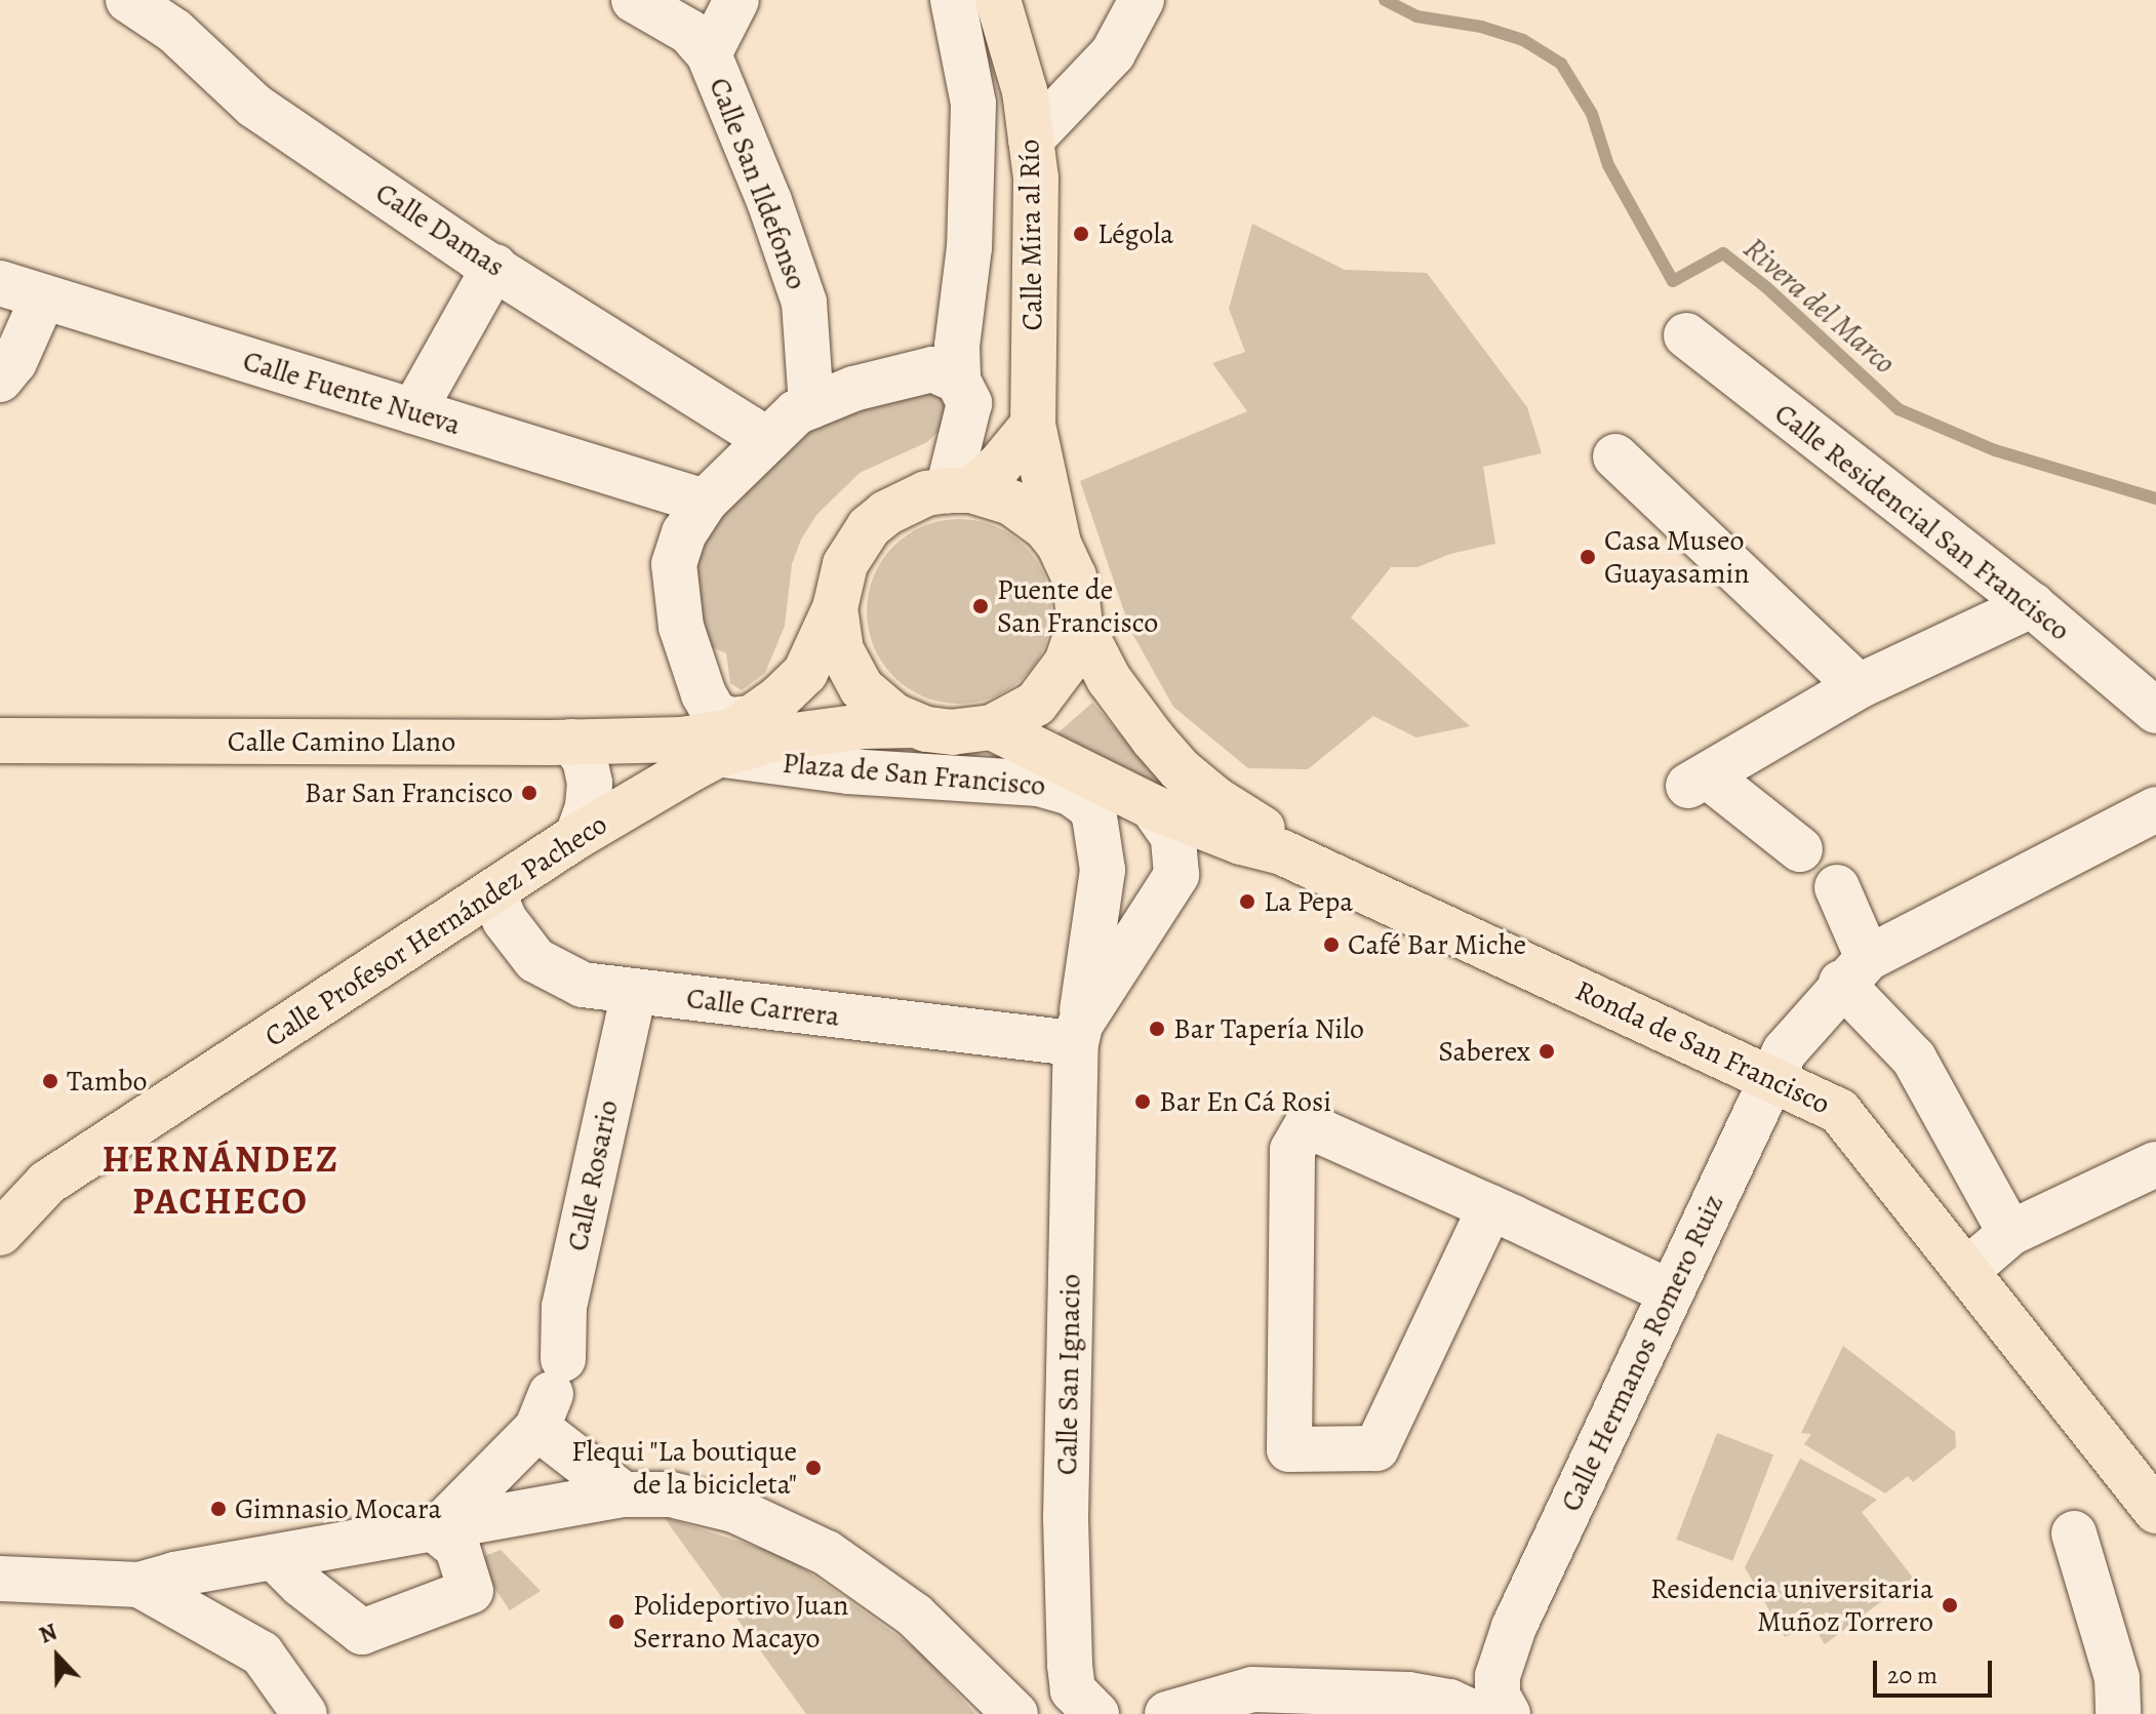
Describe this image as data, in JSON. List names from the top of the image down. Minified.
{"streets":{"main road":["Calle Mira al Río","Calle Camino Llano","Plaza de San Francisco","Calle Profesor Hernández Pacheco","Ronda de San Francisco"],"street":["Calle San Ildefonso","Calle Damas","Calle Fuente Nueva","Calle Residencial San Francisco","Calle Carrera","Calle Rosario","Calle Hermanos Romero Ruiz","Calle San Ignacio"]},"crossings":[["Calle Mira al Río","Plaza de San Francisco"],["Calle Mira al Río","Calle Profesor Hernández Pacheco"],["Calle Camino Llano","Plaza de San Francisco"],["Calle Camino Llano","Calle Profesor Hernández Pacheco"],["Plaza de San Francisco","Calle Profesor Hernández Pacheco"],["Plaza de San Francisco","Ronda de San Francisco"],["Plaza de San Francisco","Calle San Ignacio"],["Calle Profesor Hernández Pacheco","Calle Carrera"],["Calle Carrera","Calle Rosario"],["Calle Carrera","Calle San Ignacio"],["Ronda de San Francisco","Calle Hermanos Romero Ruiz"]],"districts":["HERNÁNDEZ PACHECO"],"water":["Rivera del Marco"],"places":["Légola","Casa Museo Guayasamin","Puente de San Francisco","Bar San Francisco","La Pepa","Café Bar Miche","Bar Tapería Nilo","Saberex","Tambo","Bar En Cá Rosi","Flequi \"La boutique de la bicicleta\"","Gimnasio Mocara","Residencia universitaria Muñoz Torrero","Polideportivo Juan Serrano Macayo"],"scale_bar":"20 m","north":"top"}
